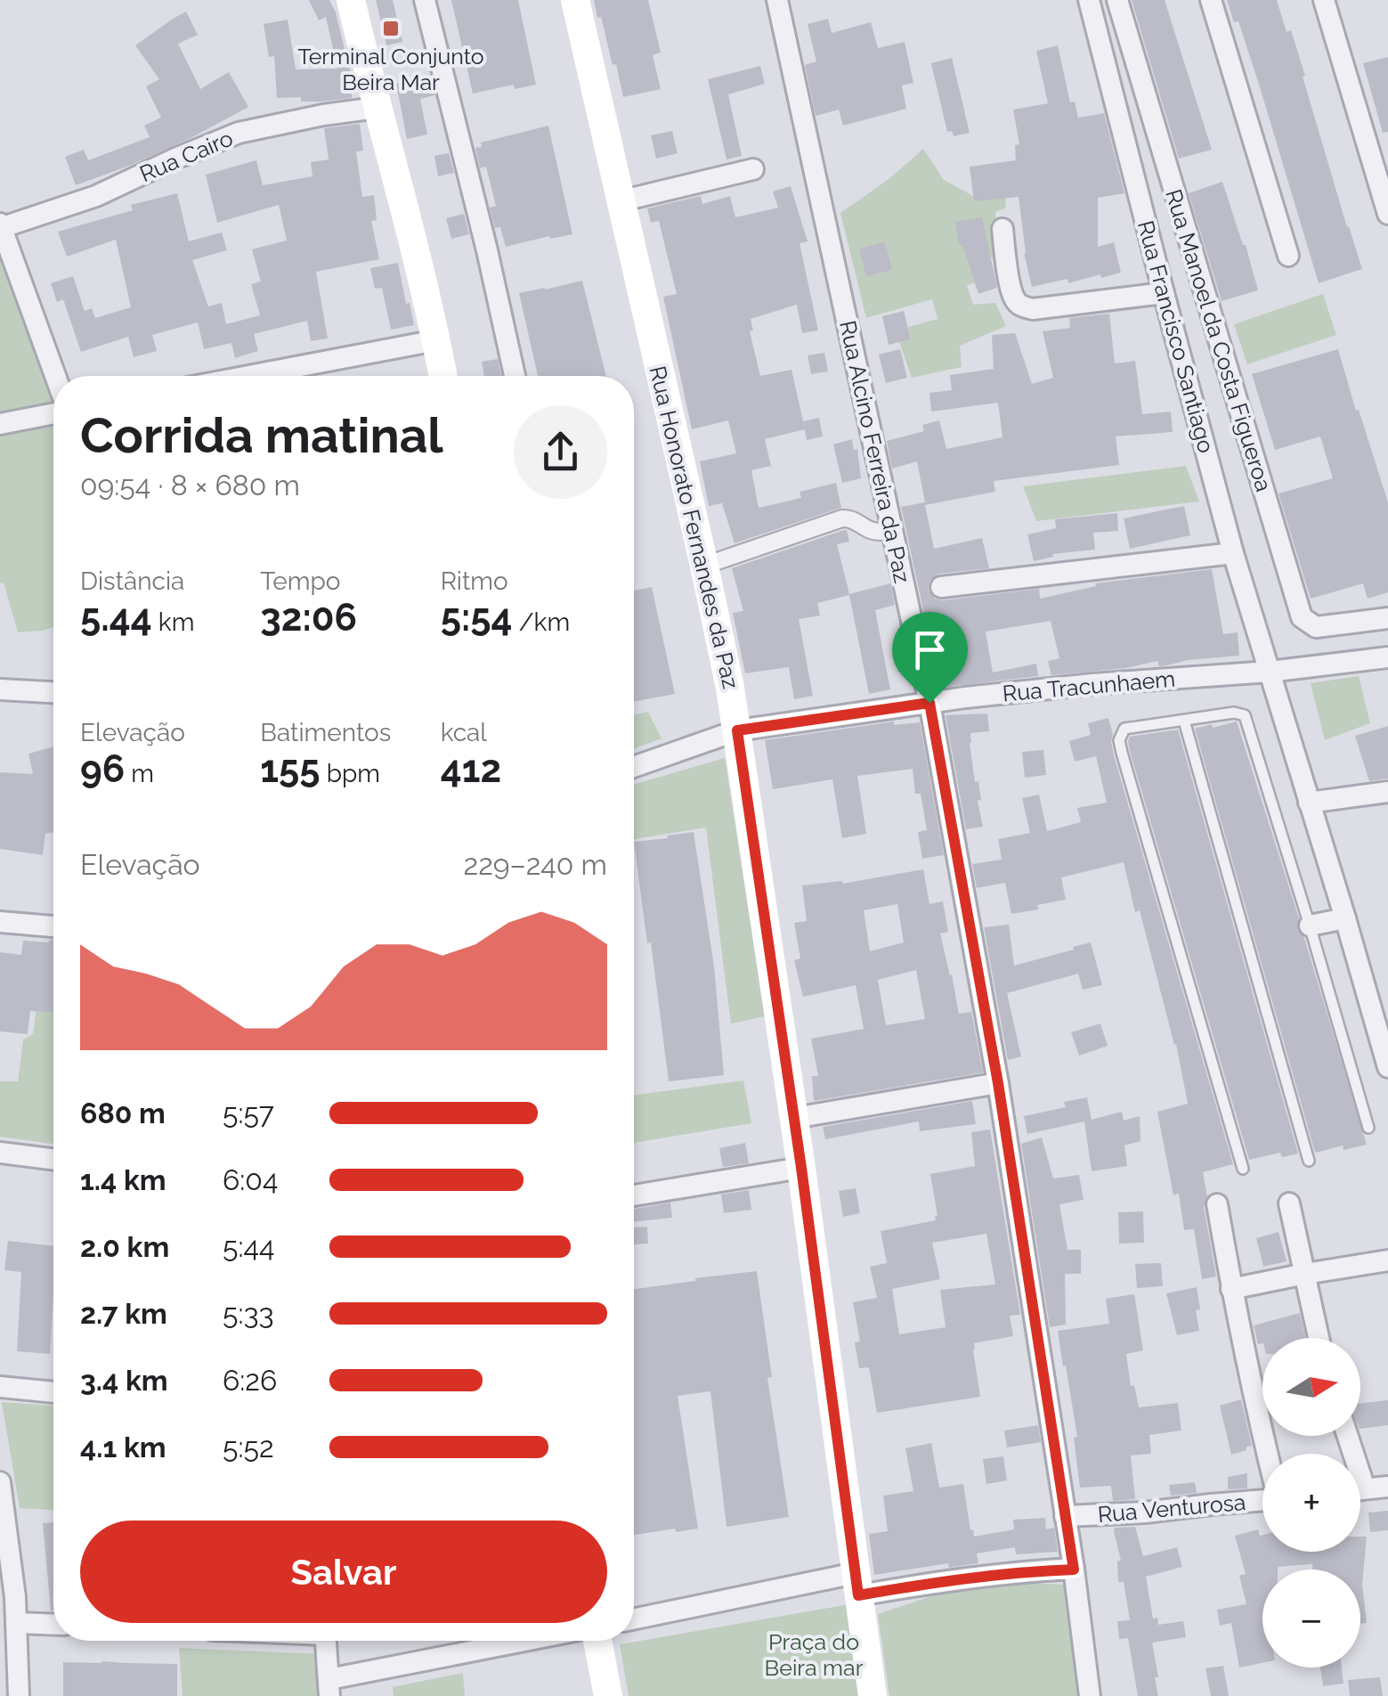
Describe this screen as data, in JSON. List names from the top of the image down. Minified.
{"streets":{"main road":["Rua Honorato Fernandes da Paz"],"street":["Rua Cairo","Rua Francisco Santiago","Rua Manoel da Costa Figueroa","Rua Alcino Ferreira da Paz","Rua Tracunhaem","Rua Venturosa"]},"crossings":[["Rua Francisco Santiago","Rua Tracunhaem"],["Rua Alcino Ferreira da Paz","Rua Tracunhaem"],["Rua Alcino Ferreira da Paz","Rua Venturosa"],["Rua Honorato Fernandes da Paz","Rua Tracunhaem"]],"parks":["Praça do Beira mar"],"places":{"transit":["Terminal Conjunto Beira Mar"]},"north":"right","page":{"heading":["Corrida matinal","09:54 · 8 × 680 m"],"stats":[["Distância","5.44 km"],["Tempo","32:06"],["Ritmo","5:54 /km"],["Elevação","96 m"],["Batimentos","155 bpm"],["kcal","412"]],"chart":["Elevação","229–240 m"],"list":[{"name":"680 m","note":"5:57"},{"name":"1.4 km","note":"6:04"},{"name":"2.0 km","note":"5:44"},{"name":"2.7 km","note":"5:33"},{"name":"3.4 km","note":"6:26"},{"name":"4.1 km","note":"5:52"}],"map_buttons":["+","−"],"buttons":"Salvar"}}
